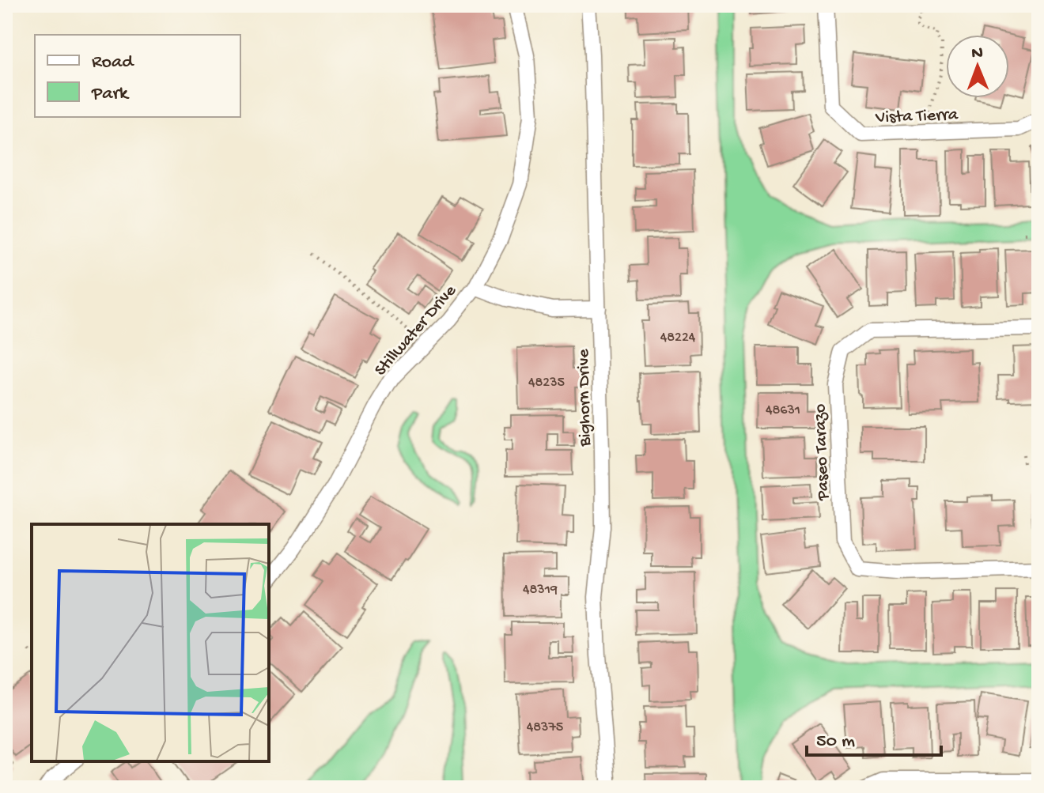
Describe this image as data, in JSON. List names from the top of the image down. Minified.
{"streets":{"street":["Vista Tierra","Stillwater Drive","Bighorn Drive","Paseo Tarazo"]},"house_numbers":["48224","48235","48631","48319","48375"],"legend":["Road","Park"],"scale_bar":"50 m","north":"top"}
